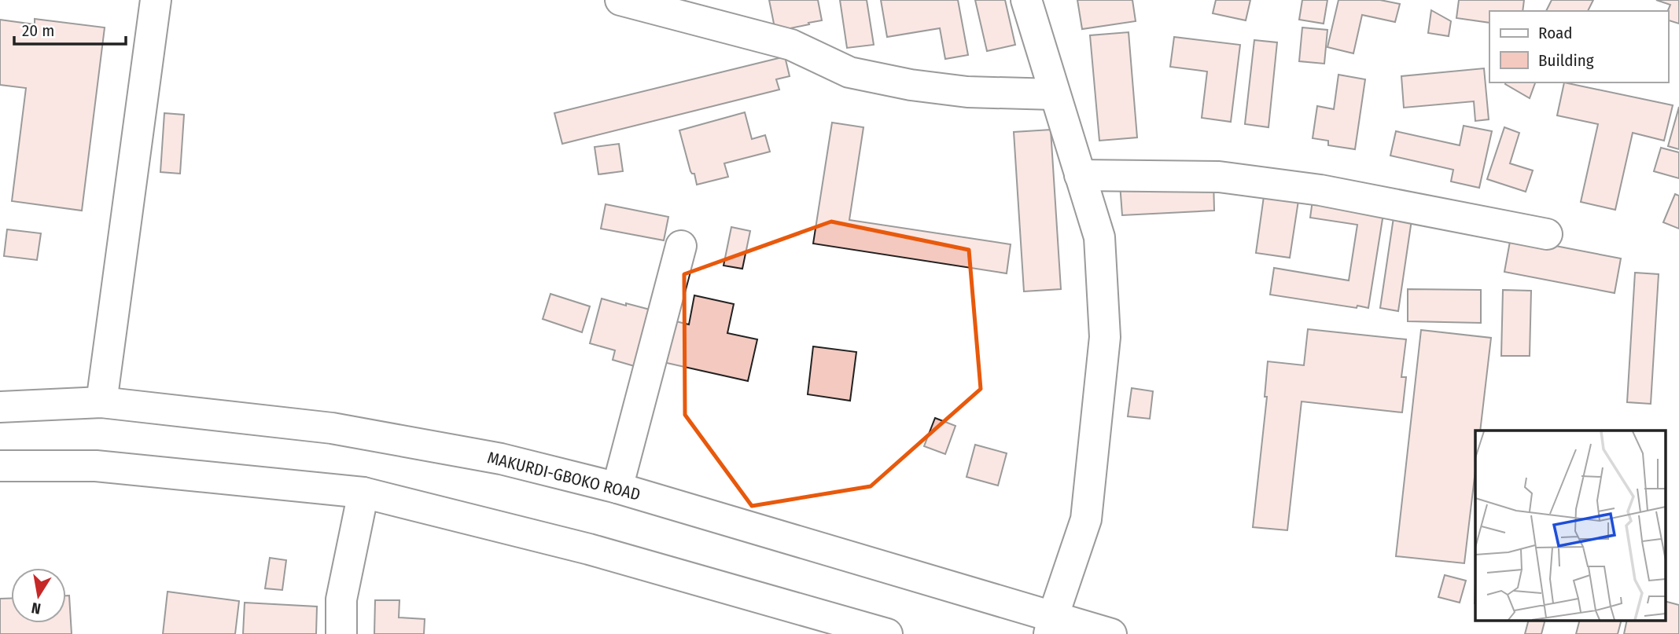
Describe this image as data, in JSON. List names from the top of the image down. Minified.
{"streets":{"street":["MAKURDI-GBOKO ROAD"]},"legend":["Road","Building"],"scale_bar":"20 m","north":"bottom"}
